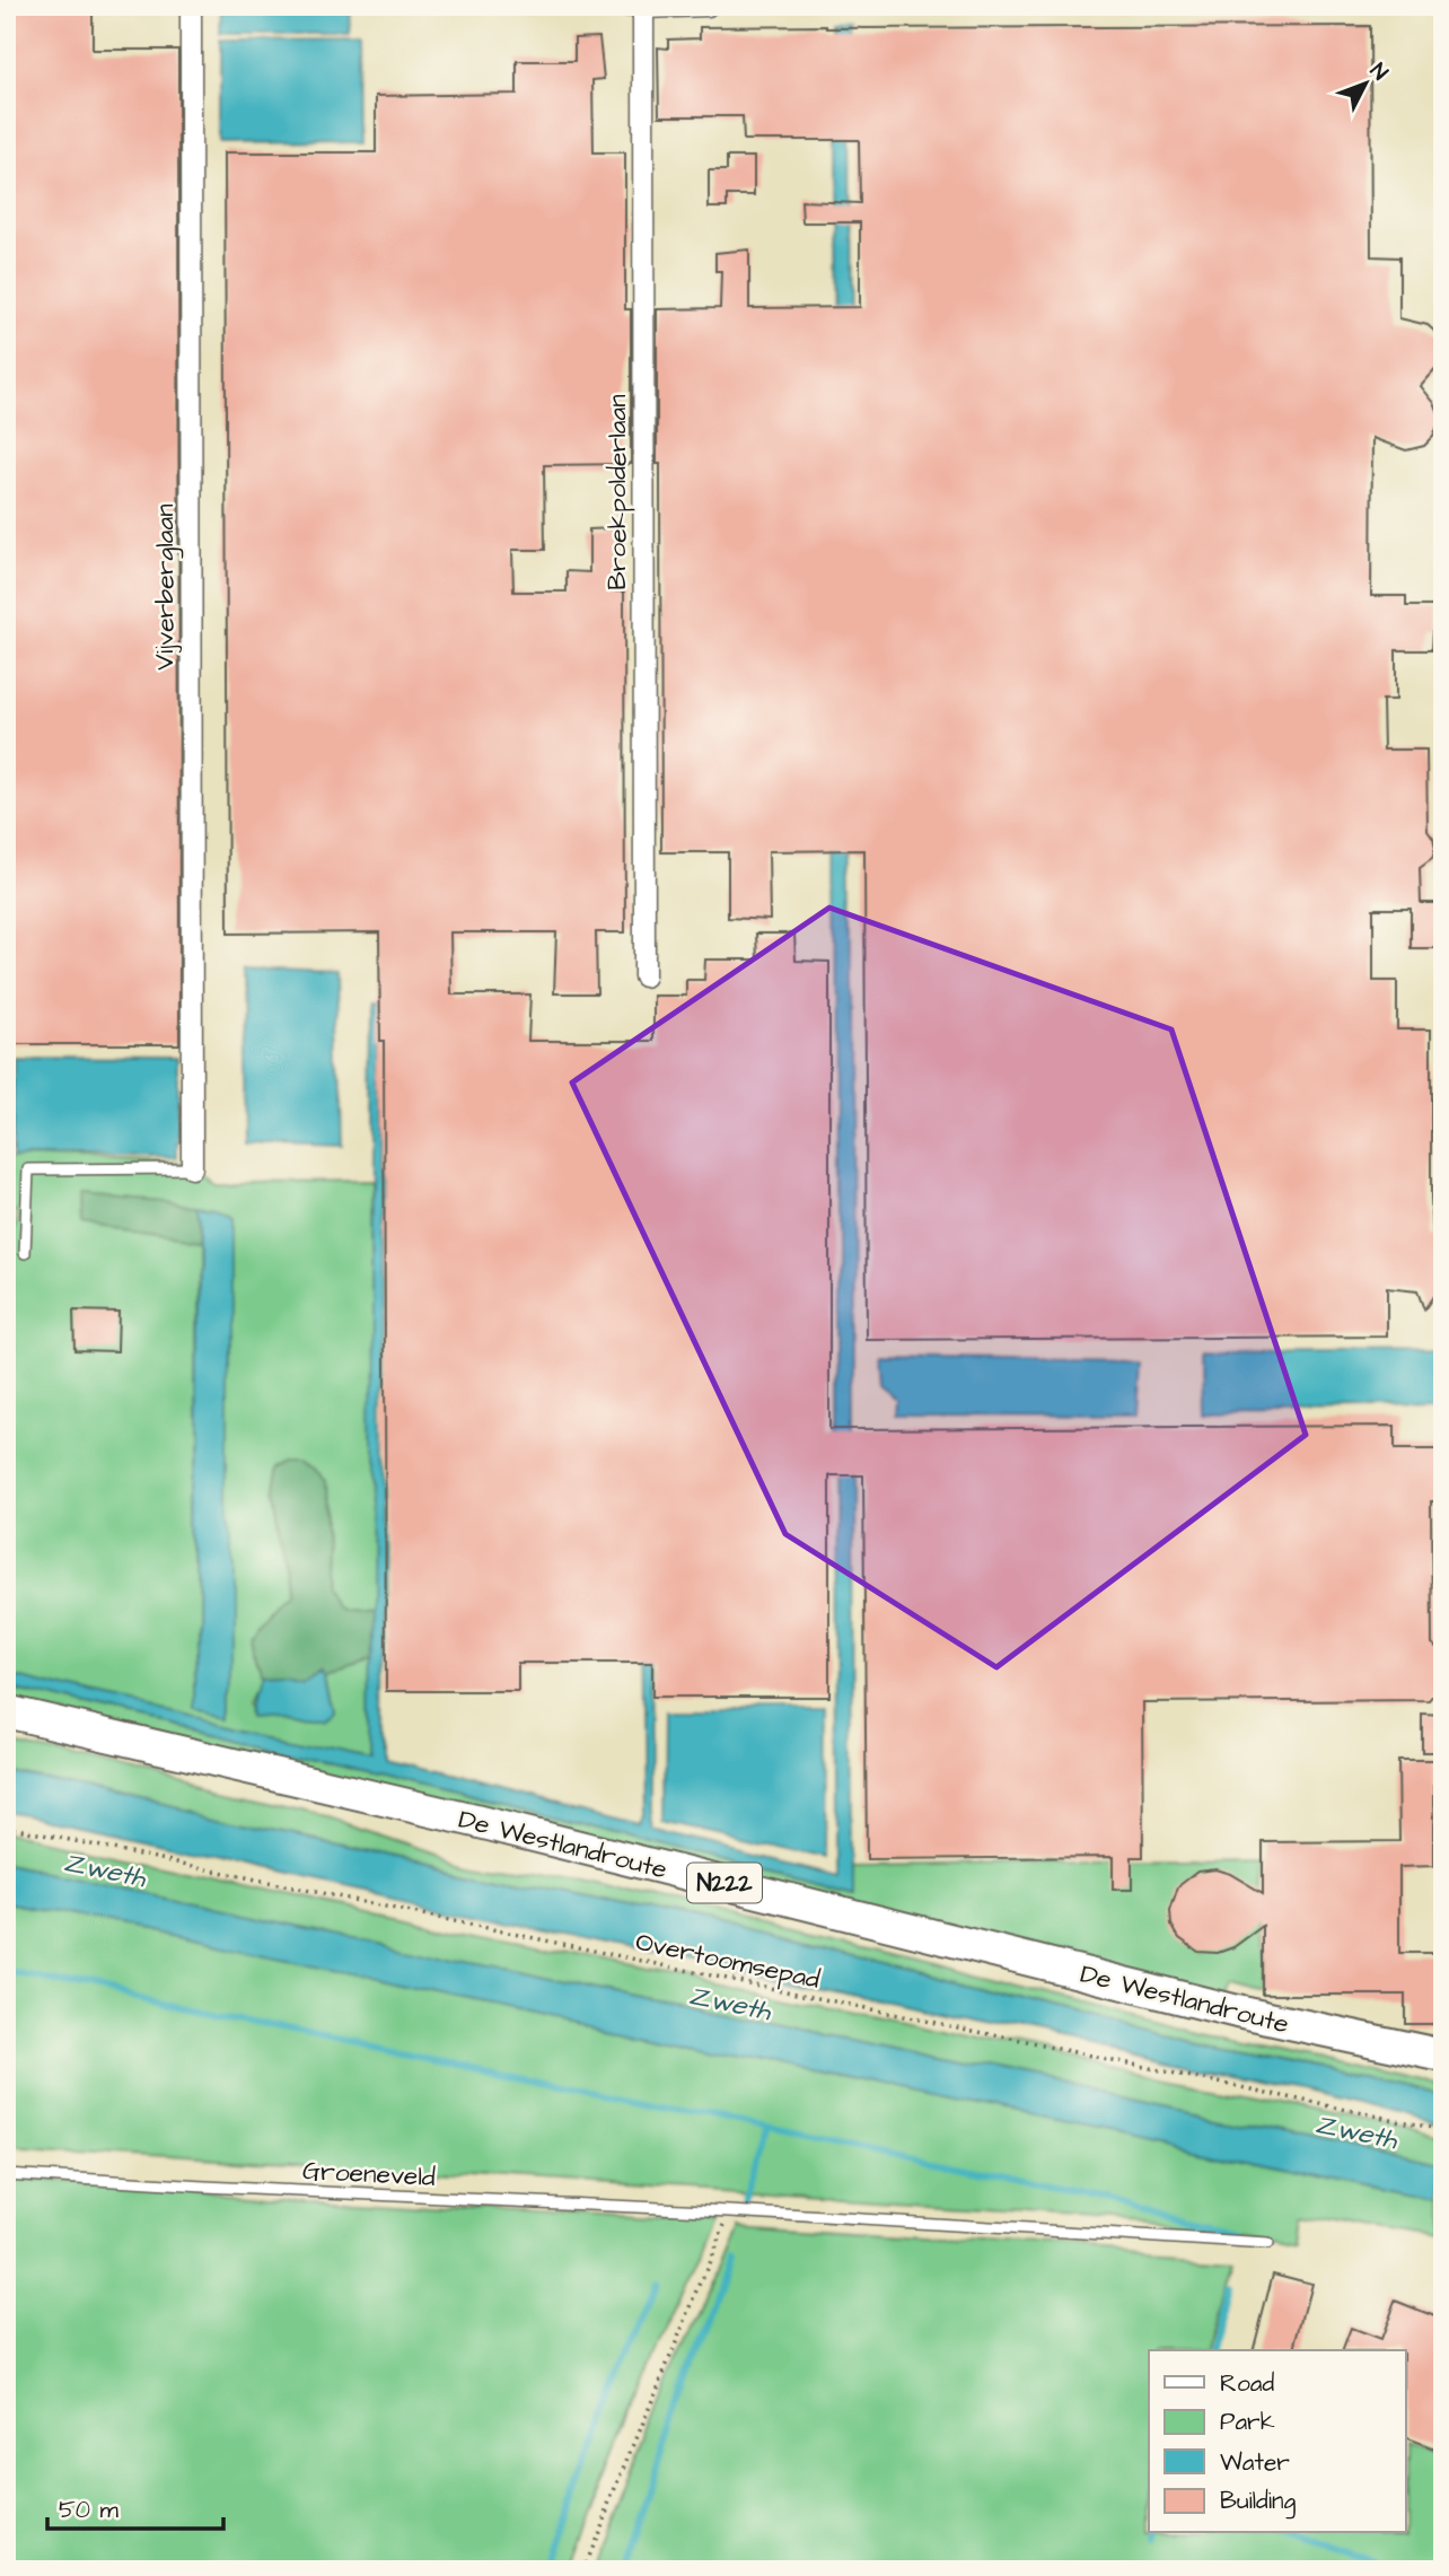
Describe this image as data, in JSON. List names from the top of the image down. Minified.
{"streets":{"main road":["De Westlandroute","N222"],"street":["Broekpolderlaan","Vijverberglaan"],"lane":["Groeneveld"],"path":["Overtoomsepad"]},"water":["Zweth"],"legend":["Road","Park","Water","Building"],"scale_bar":"50 m","north":"top right"}
